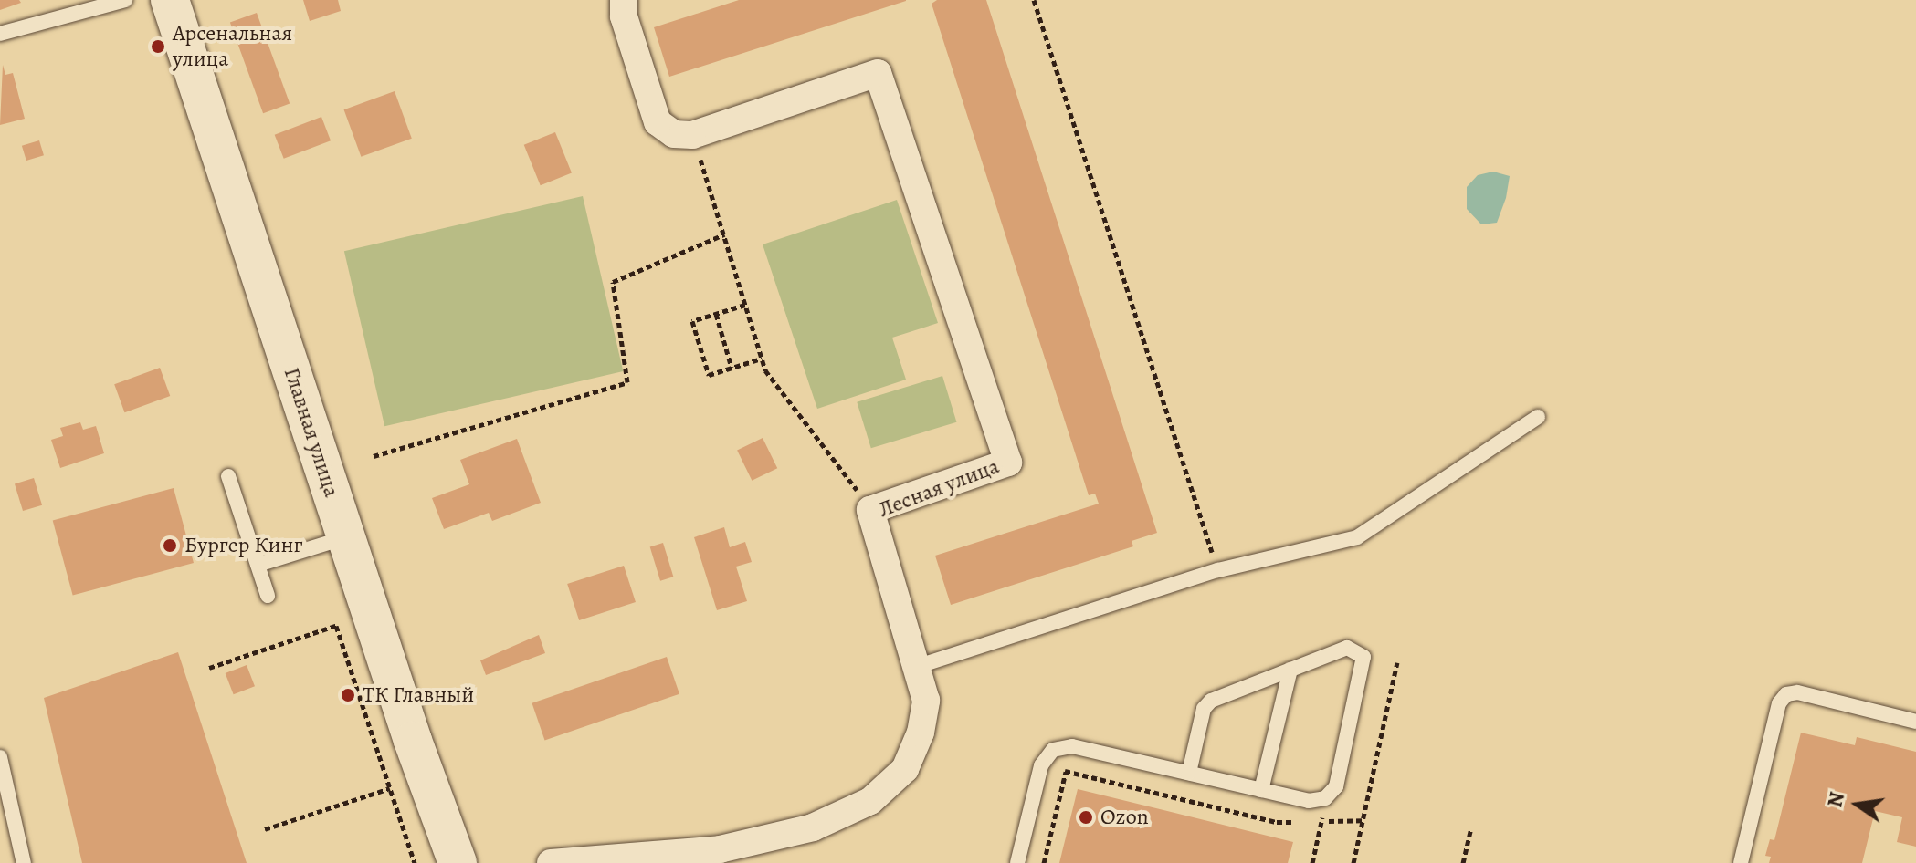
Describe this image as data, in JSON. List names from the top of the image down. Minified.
{"streets":{"main road":["Главная улица"],"street":["Лесная улица"]},"places":["Арсенальная улица","Бургер Кинг","ТК Главный","Ozon"],"north":"left"}
